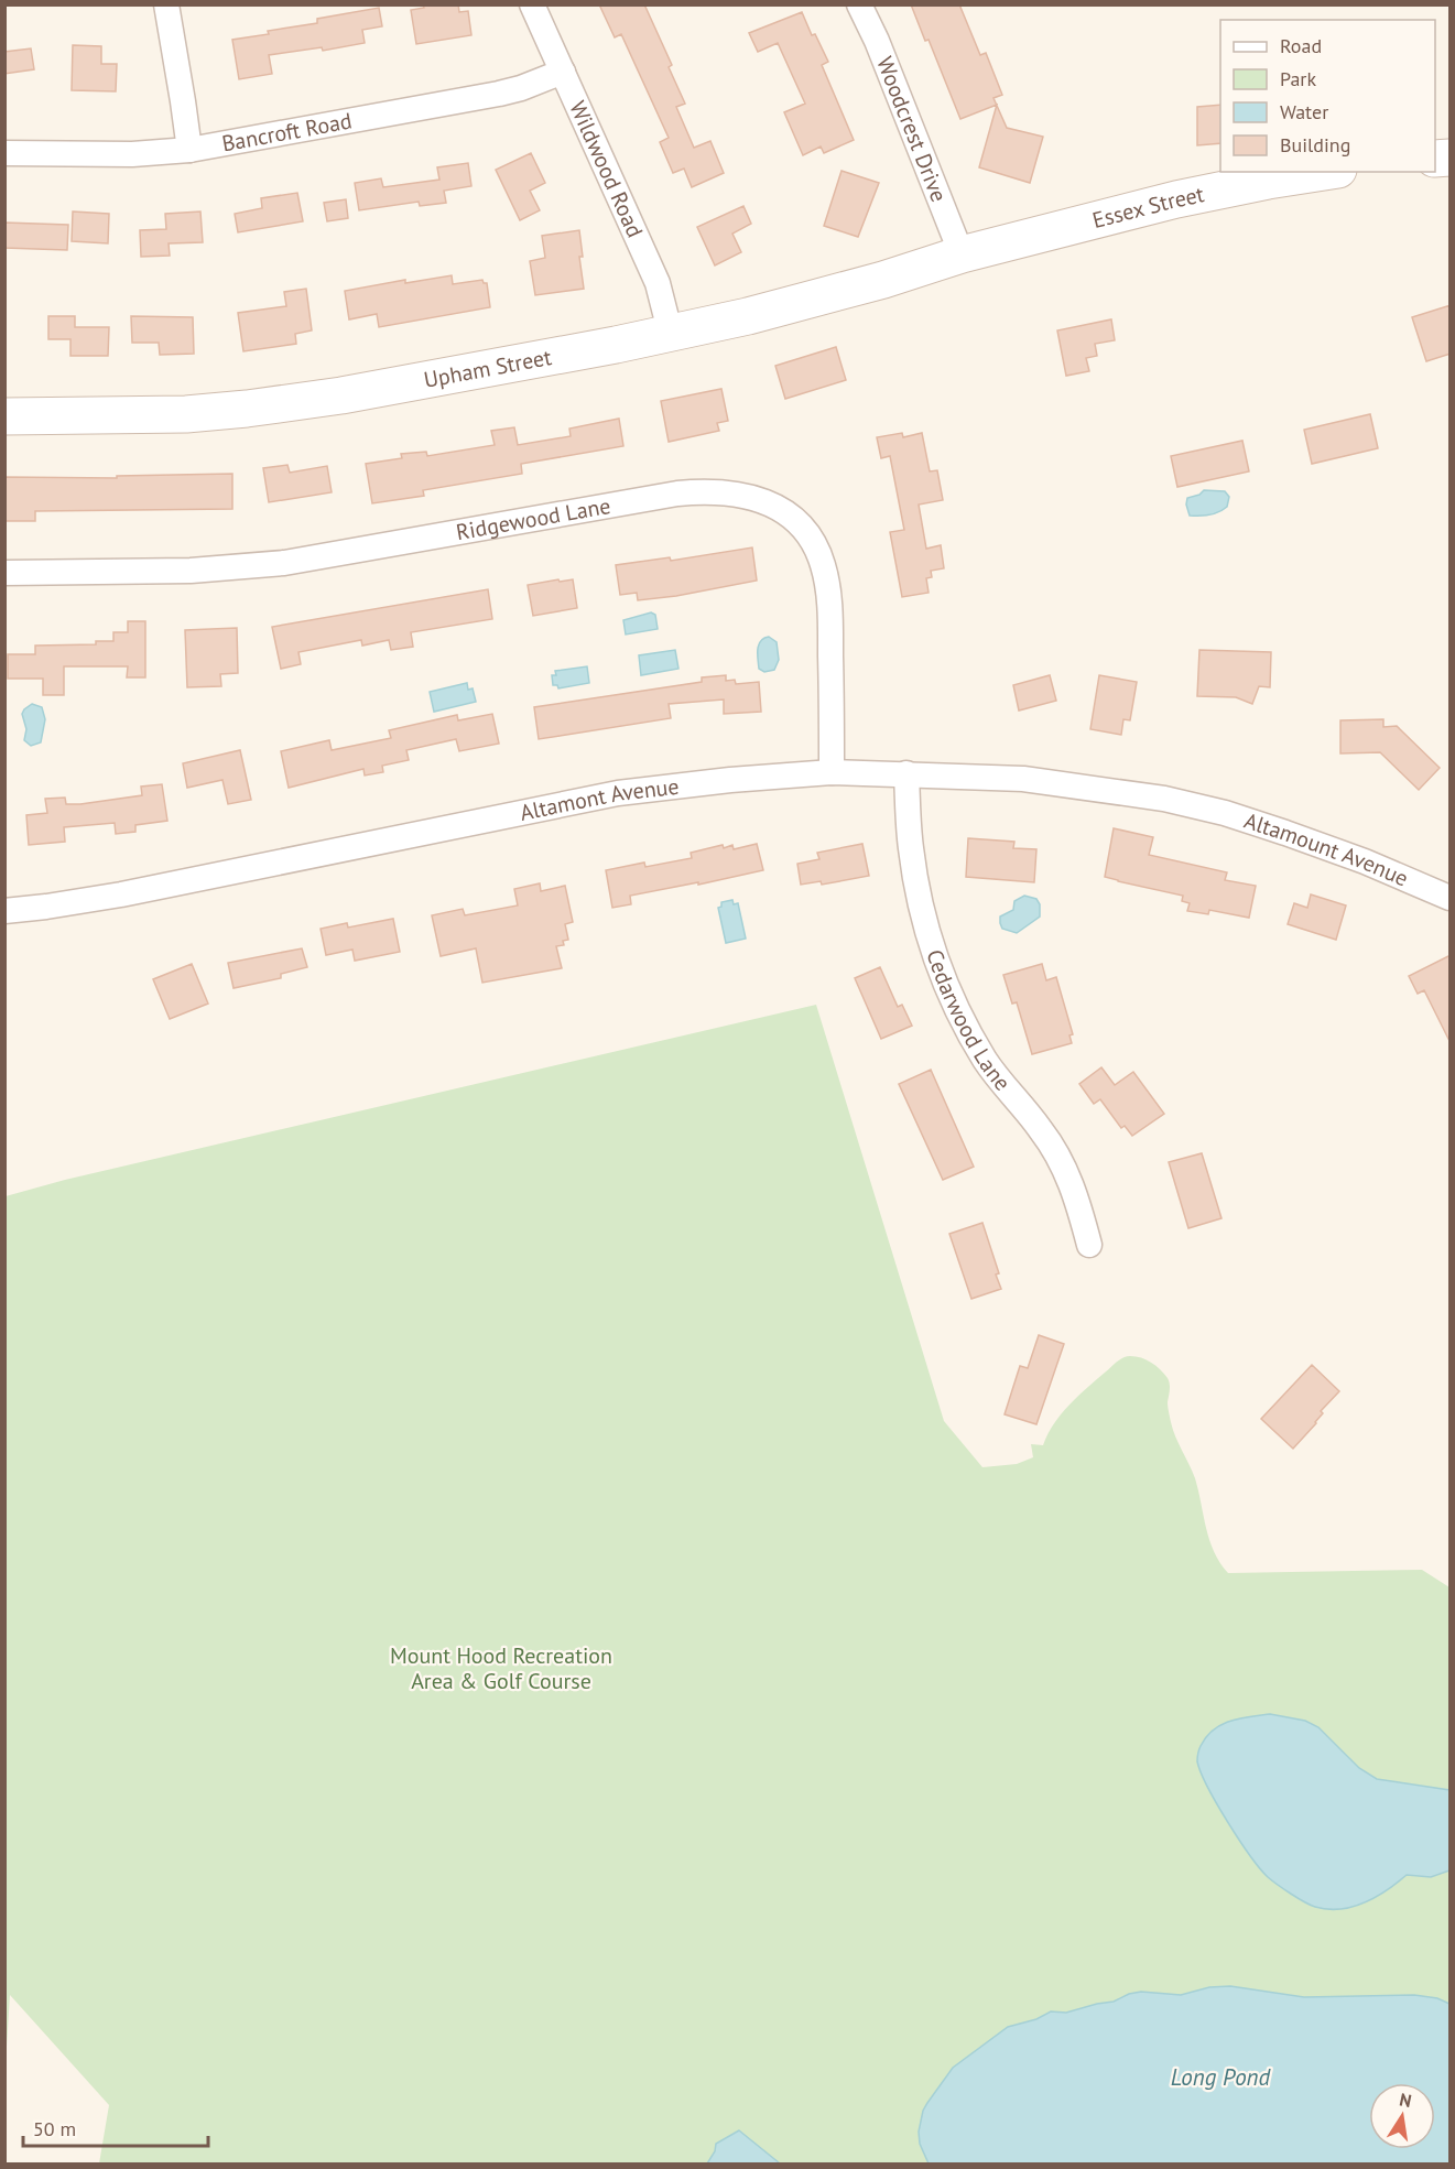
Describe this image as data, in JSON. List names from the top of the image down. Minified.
{"streets":{"main road":["Essex Street","Upham Street"],"street":["Woodcrest Drive","Bancroft Road","Wildwood Road","Ridgewood Lane","Altamont Avenue","Altamount Avenue","Cedarwood Lane"]},"crossings":[["Woodcrest Drive","Essex Street"],["Woodcrest Drive","Upham Street"],["Bancroft Road","Wildwood Road"],["Wildwood Road","Upham Street"],["Essex Street","Upham Street"],["Ridgewood Lane","Altamont Avenue"],["Altamont Avenue","Altamount Avenue"],["Altamont Avenue","Cedarwood Lane"]],"water":["Long Pond"],"parks":["Mount Hood Recreation Area & Golf Course"],"legend":["Road","Park","Water","Building"],"scale_bar":"50 m","north":"top"}
